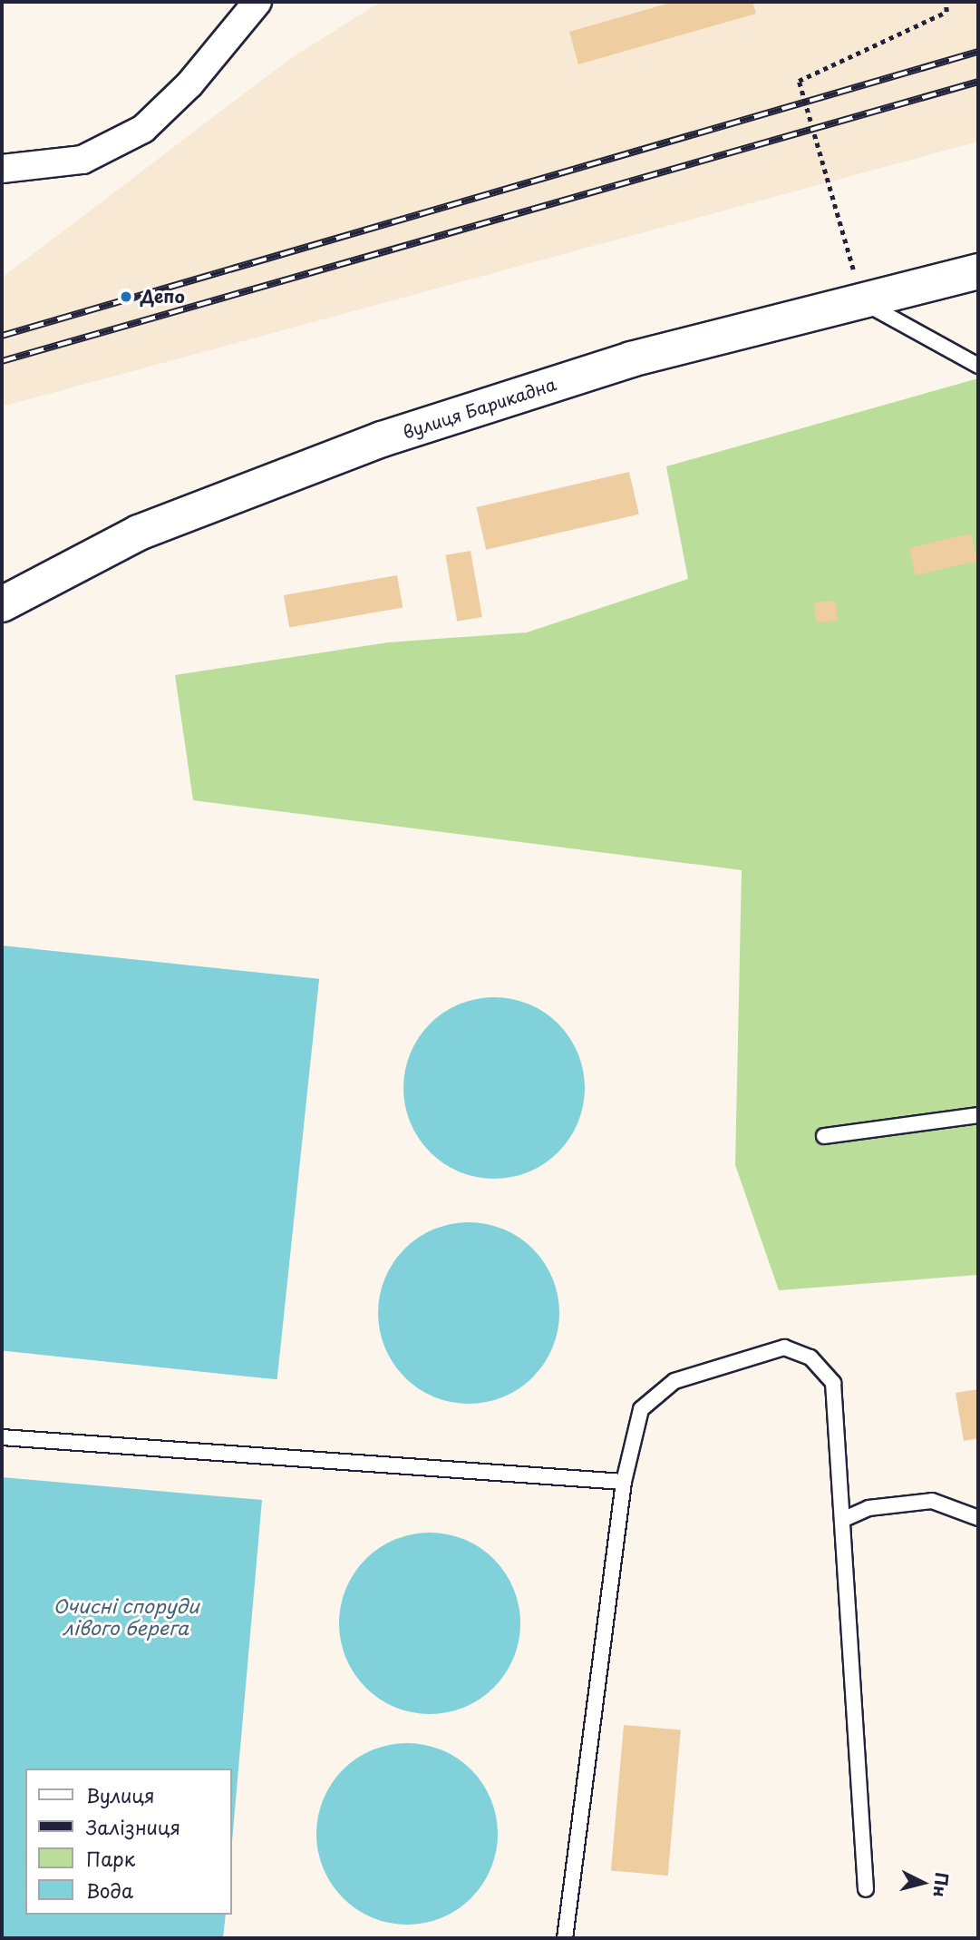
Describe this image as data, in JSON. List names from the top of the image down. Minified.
{"streets":{"main road":["вулиця Барикадна"]},"water":["Очисні споруди лівого берега"],"places":["Депо"],"legend":["Вулиця","Залізниця","Парк","Вода"],"north":"right"}
